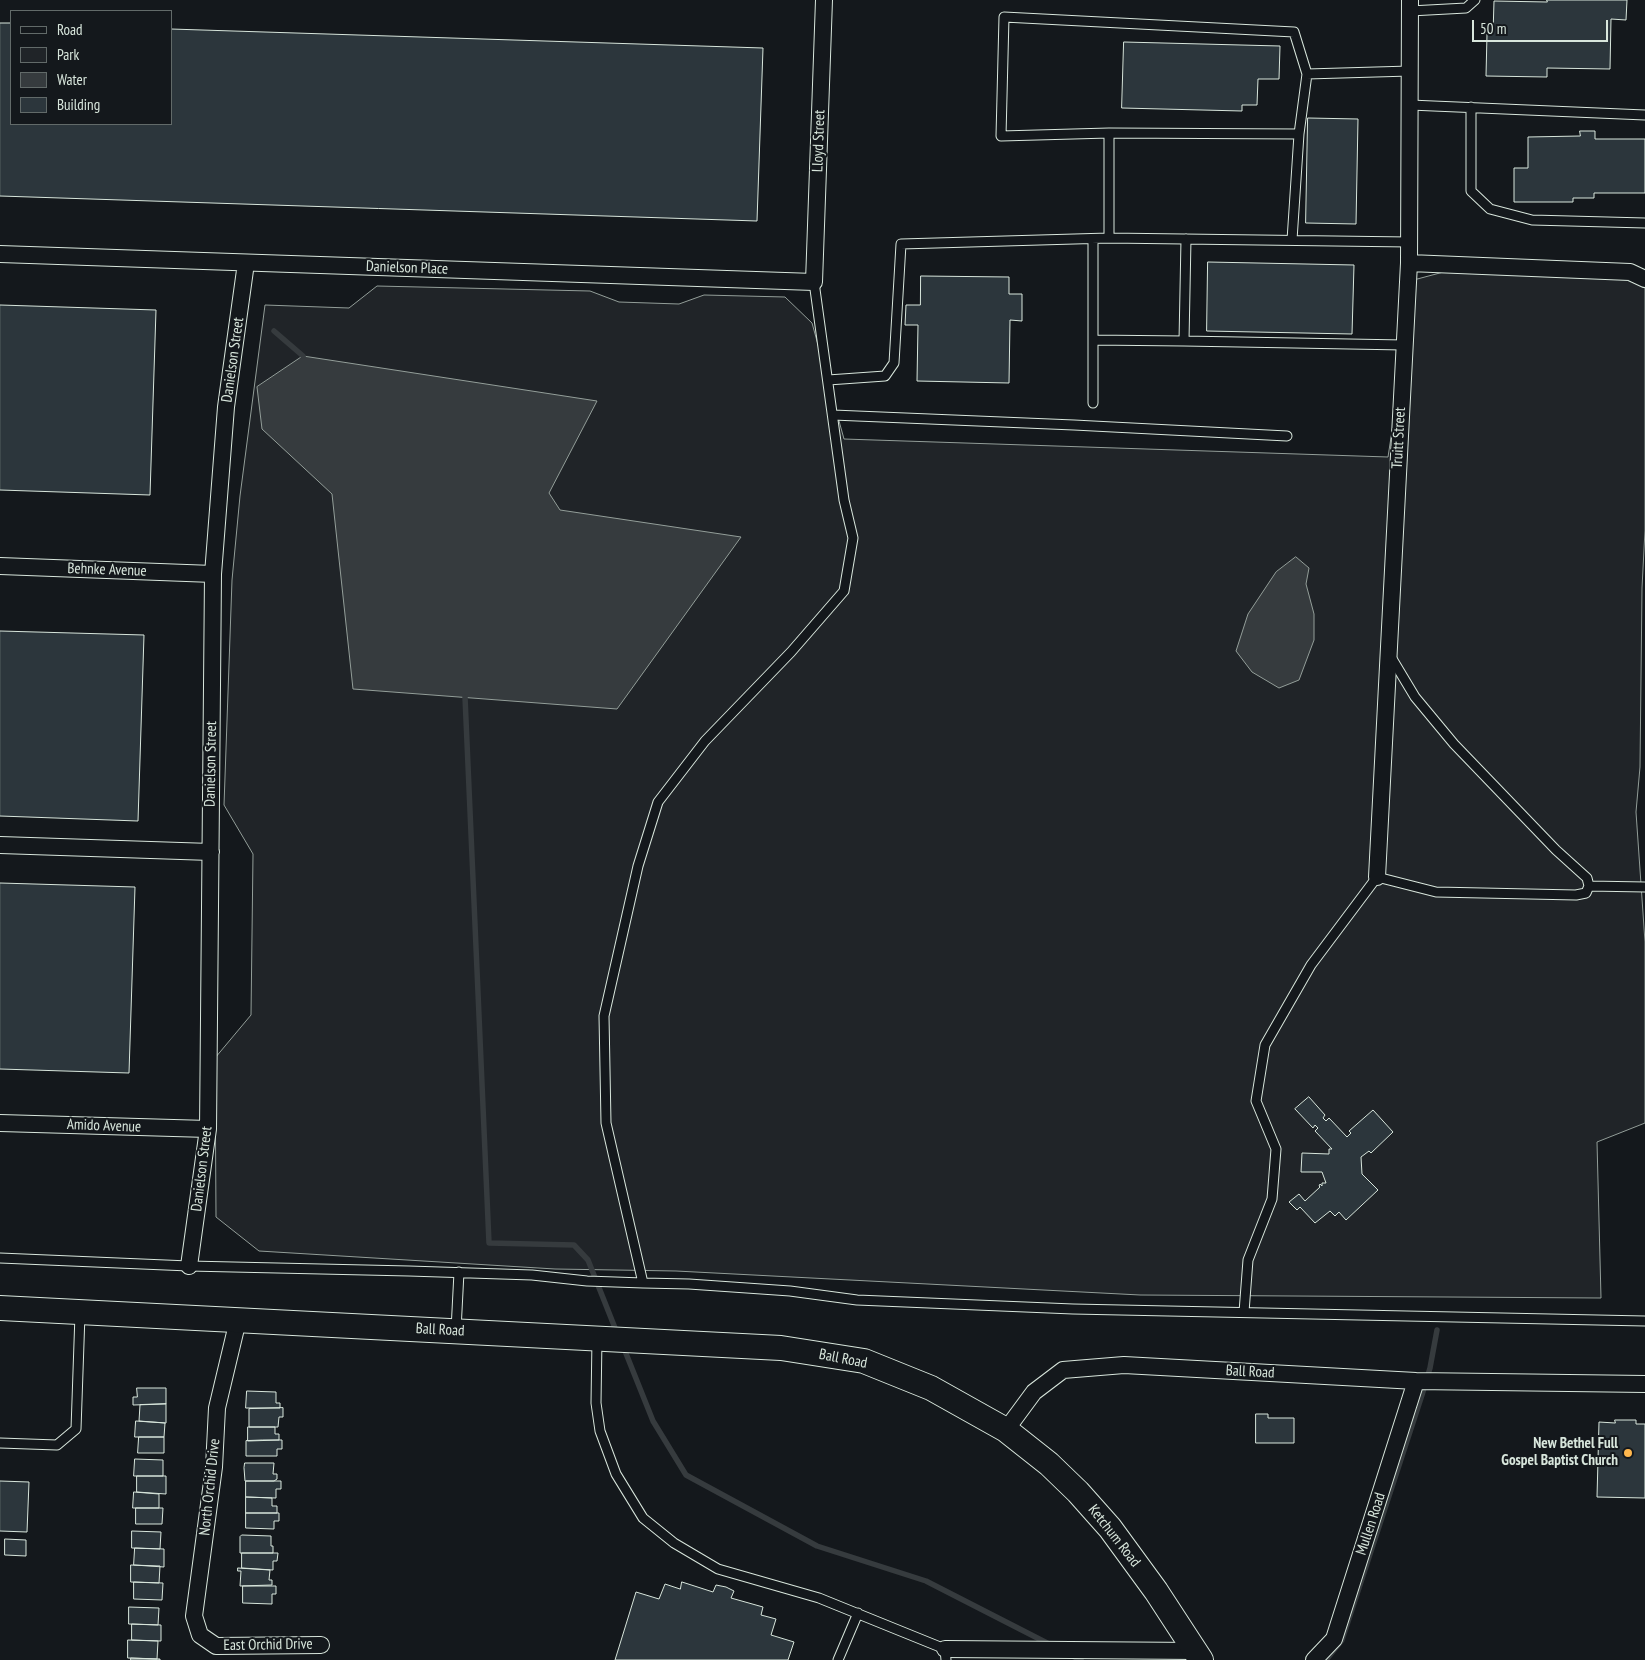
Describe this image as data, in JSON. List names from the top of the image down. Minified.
{"streets":{"main road":["Ball Road","Ketchum Road"],"street":["Lloyd Street","Danielson Place","Danielson Street","Truitt Street","Behnke Avenue","Amido Avenue","North Orchid Drive","Mullen Road","East Orchid Drive"]},"crossings":[["Lloyd Street","Danielson Place"],["Danielson Place","Danielson Street"],["Danielson Street","Behnke Avenue"],["Danielson Street","Amido Avenue"],["Ball Road","North Orchid Drive"],["Ball Road","Mullen Road"],["Ball Road","Ketchum Road"],["North Orchid Drive","East Orchid Drive"]],"places":["New Bethel Full Gospel Baptist Church"],"legend":["Road","Park","Water","Building"],"scale_bar":"50 m"}
